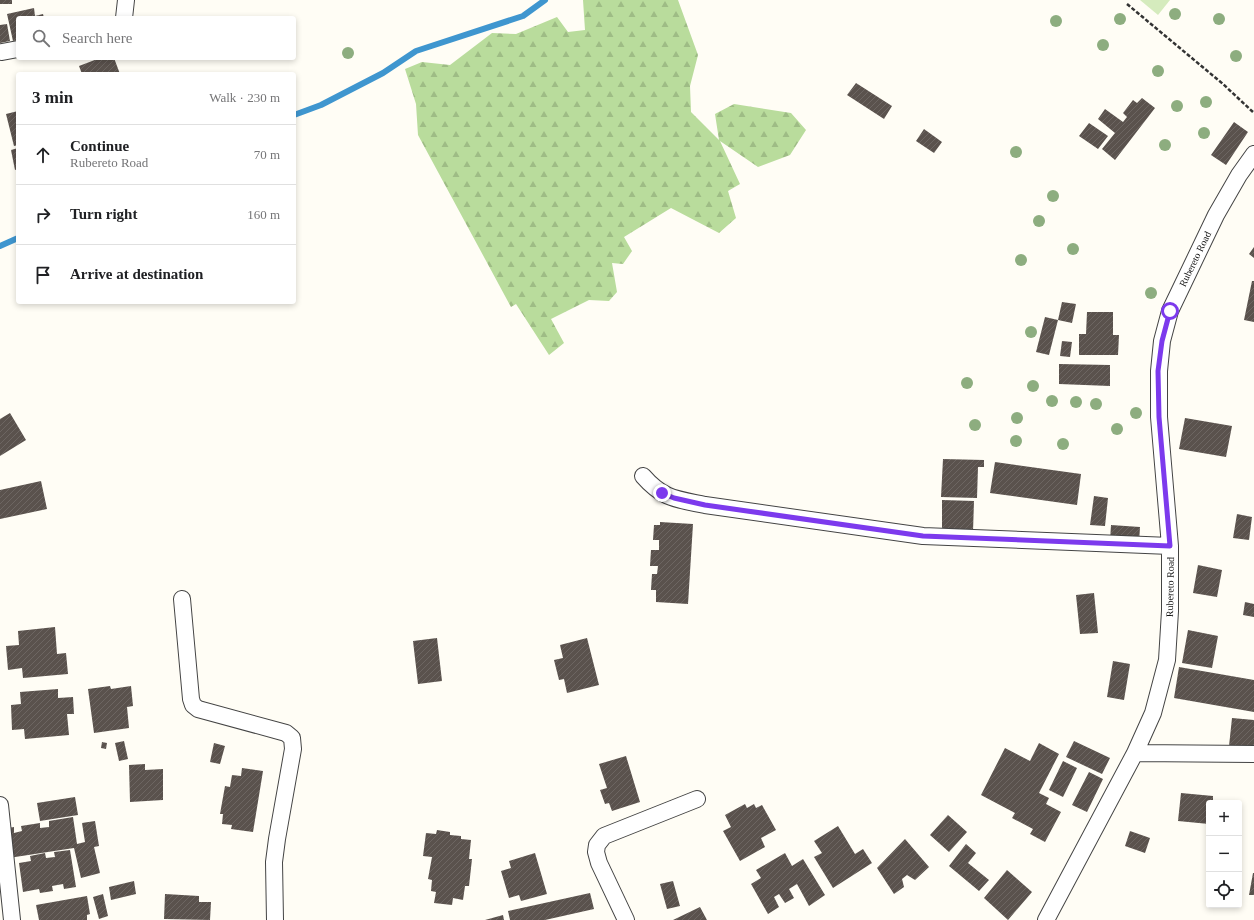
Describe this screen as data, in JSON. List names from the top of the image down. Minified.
{"streets":{"street":["Rubereto Road"]},"page":{"search":"Search here","heading":["3 min","Walk · 230 m"],"list":[["Continue","Rubereto Road","70 m"],["Turn right","160 m"],"Arrive at destination"],"map_buttons":["+","−"]}}
